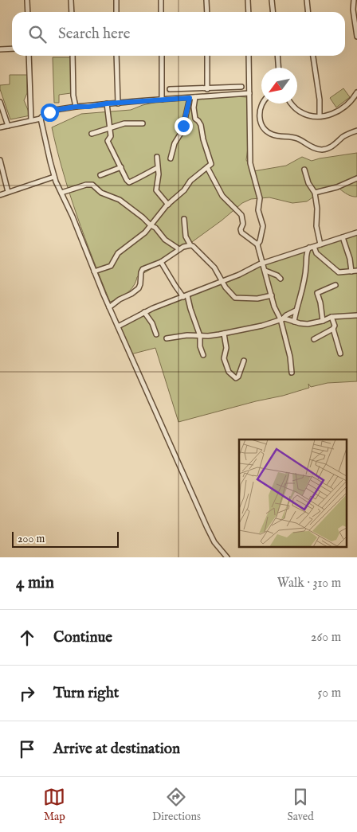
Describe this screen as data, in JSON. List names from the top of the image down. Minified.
{"scale_bar":"200 m","north":"bottom left","page":{"search":"Search here","scale":"200 m","heading":["4 min","Walk · 310 m"],"list":[["Continue","260 m"],["Turn right","50 m"],"Arrive at destination"],"nav":["Map","Directions","Saved"]}}
